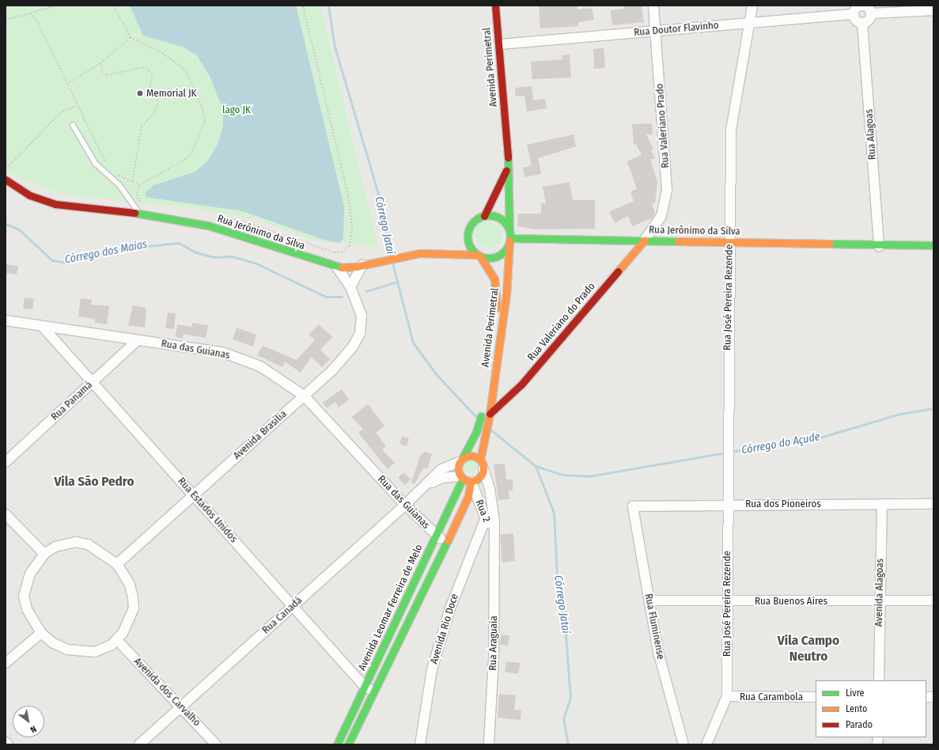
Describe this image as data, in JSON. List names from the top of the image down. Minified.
{"streets":{"street":["Rua Doutor Flavinho","Avenida Perimetral","Rua Valeriano Prado","Rua Alagoas","Rua Jerônimo da Silva","Rua José Pereira Rezende","Rua Valeriano do Prado","Rua das Guianas","Rua Panamá","Avenida Brasília","Rua dos Pioneiros","Rua Estados Unidos","Rua 2","Avenida Alagoas","Rua Buenos Aires","Avenida Leomar Ferreira de Melo","Rua Canadá","Rua Fluminense","Avenida Rio Doce","Rua Araguaia","Avenida dos Carvalho","Rua Carambola"]},"crossings":[["Rua Doutor Flavinho","Avenida Perimetral"],["Rua Doutor Flavinho","Rua Valeriano Prado"],["Rua Doutor Flavinho","Rua Alagoas"],["Rua Doutor Flavinho","Rua José Pereira Rezende"],["Avenida Perimetral","Rua Jerônimo da Silva"],["Avenida Perimetral","Rua Valeriano do Prado"],["Avenida Perimetral","Rua 2"],["Avenida Perimetral","Avenida Leomar Ferreira de Melo"],["Avenida Perimetral","Rua Canadá"],["Avenida Perimetral","Rua Araguaia"],["Rua Valeriano Prado","Rua Jerônimo da Silva"],["Rua Valeriano Prado","Rua Valeriano do Prado"],["Rua Alagoas","Rua Jerônimo da Silva"],["Rua Jerônimo da Silva","Rua José Pereira Rezende"],["Rua Jerônimo da Silva","Rua Valeriano do Prado"],["Rua Jerônimo da Silva","Avenida Brasília"],["Rua José Pereira Rezende","Rua dos Pioneiros"],["Rua José Pereira Rezende","Rua Buenos Aires"],["Rua José Pereira Rezende","Rua Carambola"],["Rua das Guianas","Rua Panamá"],["Rua das Guianas","Avenida Brasília"],["Rua das Guianas","Rua Estados Unidos"],["Rua das Guianas","Avenida Leomar Ferreira de Melo"],["Rua das Guianas","Rua Canadá"],["Rua Panamá","Rua Estados Unidos"],["Avenida Brasília","Rua Estados Unidos"],["Avenida Brasília","Avenida dos Carvalho"],["Rua dos Pioneiros","Avenida Alagoas"],["Rua dos Pioneiros","Rua Fluminense"],["Rua Estados Unidos","Avenida Leomar Ferreira de Melo"],["Rua Estados Unidos","Rua Canadá"],["Rua 2","Avenida Leomar Ferreira de Melo"],["Rua 2","Rua Canadá"],["Rua 2","Avenida Rio Doce"],["Rua 2","Rua Araguaia"],["Avenida Alagoas","Rua Buenos Aires"],["Rua Buenos Aires","Rua Fluminense"],["Avenida Leomar Ferreira de Melo","Rua Canadá"],["Avenida Leomar Ferreira de Melo","Rua Araguaia"],["Rua Canadá","Rua Araguaia"],["Rua Canadá","Avenida dos Carvalho"]],"districts":["Vila São Pedro","Vila Campo Neutro"],"water":["Córrego Jataí","Córrego dos Maias","Córrego do Açude"],"parks":["lago JK"],"places":["Memorial JK"],"legend":["Livre","Lento","Parado"],"north":"bottom right"}
